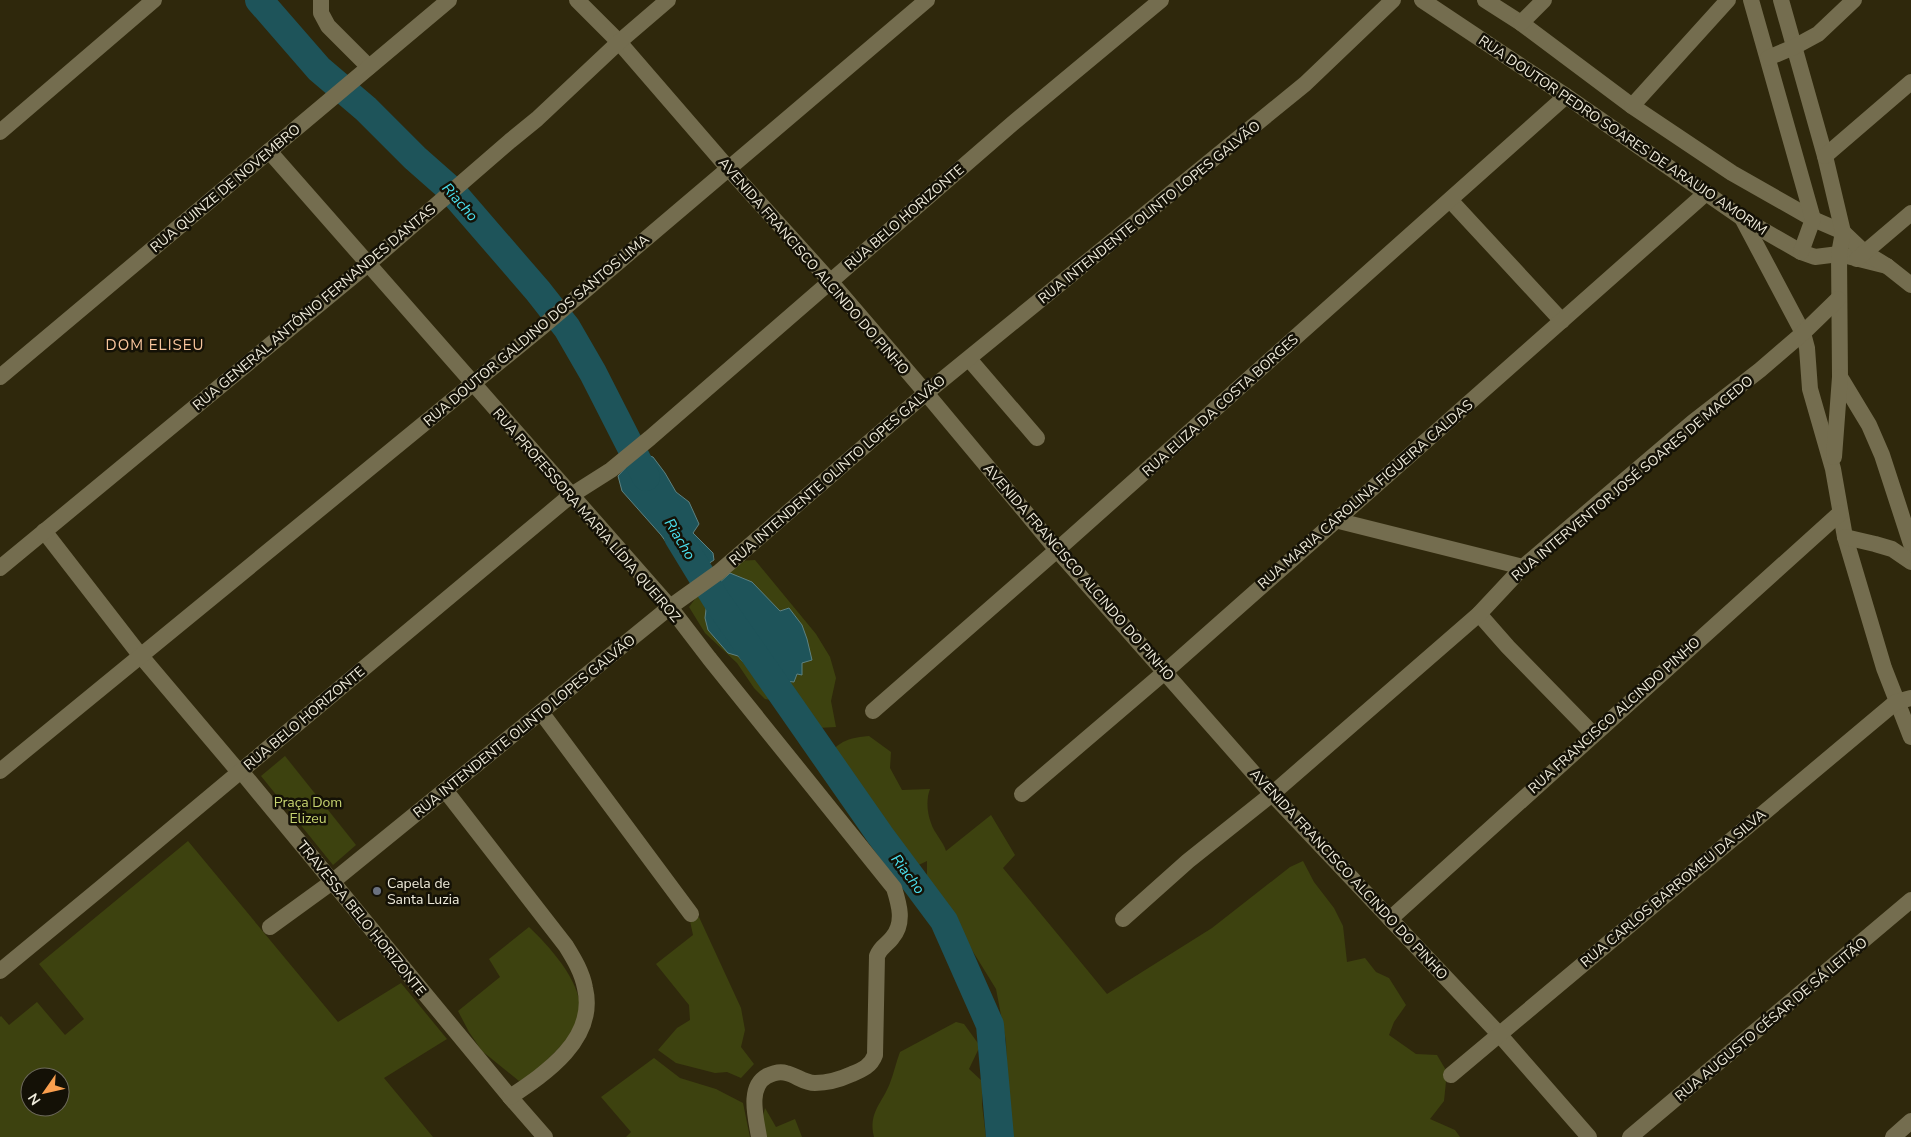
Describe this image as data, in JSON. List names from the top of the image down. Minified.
{"streets":{"street":["RUA DOUTOR PEDRO SOARES DE ARAUJO AMORIM","RUA QUINZE DE NOVEMBRO","RUA INTENDENTE OLINTO LOPES GALVÃO","RUA BELO HORIZONTE","AVENIDA FRANCISCO ALCINDO DO PINHO","RUA GENERAL ANTÔNIO FERNANDES DANTAS","RUA DOUTOR GALDINO DOS SANTOS LIMA","RUA ELIZA DA COSTA BORGES","RUA INTERVENTOR JOSÉ SOARES DE MACEDO","RUA MARIA CAROLINA FIGUEIRA CALDAS","RUA PROFESSORA MARIA LÍDIA QUEIROZ","RUA FRANCISCO ALCINDO PINHO","RUA CARLOS BARROMEU DA SILVA","TRAVESSA BELO HORIZONTE","RUA AUGUSTO CÉSAR DE SÁ LEITÃO"]},"crossings":[["RUA DOUTOR PEDRO SOARES DE ARAUJO AMORIM","RUA ELIZA DA COSTA BORGES"],["RUA DOUTOR PEDRO SOARES DE ARAUJO AMORIM","RUA MARIA CAROLINA FIGUEIRA CALDAS"],["RUA QUINZE DE NOVEMBRO","RUA PROFESSORA MARIA LÍDIA QUEIROZ"],["RUA INTENDENTE OLINTO LOPES GALVÃO","AVENIDA FRANCISCO ALCINDO DO PINHO"],["RUA INTENDENTE OLINTO LOPES GALVÃO","RUA PROFESSORA MARIA LÍDIA QUEIROZ"],["RUA INTENDENTE OLINTO LOPES GALVÃO","TRAVESSA BELO HORIZONTE"],["RUA BELO HORIZONTE","AVENIDA FRANCISCO ALCINDO DO PINHO"],["RUA BELO HORIZONTE","RUA PROFESSORA MARIA LÍDIA QUEIROZ"],["RUA BELO HORIZONTE","TRAVESSA BELO HORIZONTE"],["AVENIDA FRANCISCO ALCINDO DO PINHO","RUA GENERAL ANTÔNIO FERNANDES DANTAS"],["AVENIDA FRANCISCO ALCINDO DO PINHO","RUA DOUTOR GALDINO DOS SANTOS LIMA"],["AVENIDA FRANCISCO ALCINDO DO PINHO","RUA ELIZA DA COSTA BORGES"],["AVENIDA FRANCISCO ALCINDO DO PINHO","RUA INTERVENTOR JOSÉ SOARES DE MACEDO"],["AVENIDA FRANCISCO ALCINDO DO PINHO","RUA MARIA CAROLINA FIGUEIRA CALDAS"],["AVENIDA FRANCISCO ALCINDO DO PINHO","RUA FRANCISCO ALCINDO PINHO"],["AVENIDA FRANCISCO ALCINDO DO PINHO","RUA CARLOS BARROMEU DA SILVA"],["RUA GENERAL ANTÔNIO FERNANDES DANTAS","RUA PROFESSORA MARIA LÍDIA QUEIROZ"],["RUA GENERAL ANTÔNIO FERNANDES DANTAS","TRAVESSA BELO HORIZONTE"],["RUA DOUTOR GALDINO DOS SANTOS LIMA","RUA PROFESSORA MARIA LÍDIA QUEIROZ"],["RUA DOUTOR GALDINO DOS SANTOS LIMA","TRAVESSA BELO HORIZONTE"]],"districts":["DOM ELISEU"],"water":["Riacho"],"parks":["Praça Dom Elizeu"],"places":["Capela de Santa Luzia"],"north":"bottom left"}
